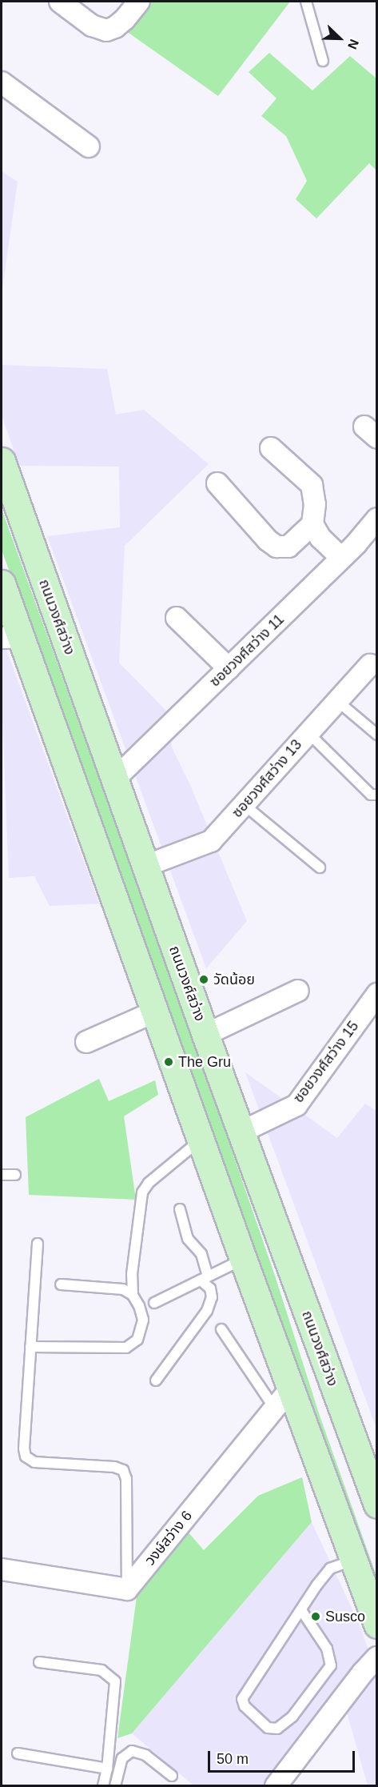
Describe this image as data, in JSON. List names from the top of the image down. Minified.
{"streets":{"main road":["ถนนวงศ์สว่าง"],"street":["ซอยวงศ์สว่าง 11","ซอยวงศ์สว่าง 13","ซอยวงศ์สว่าง 15","วงษ์สว่าง 6"]},"crossings":[["ถนนวงศ์สว่าง","ซอยวงศ์สว่าง 11"],["ถนนวงศ์สว่าง","ซอยวงศ์สว่าง 13"],["ถนนวงศ์สว่าง","ซอยวงศ์สว่าง 15"]],"places":["วัดน้อย","The Gru","Susco"],"scale_bar":"50 m","north":"bottom right"}
